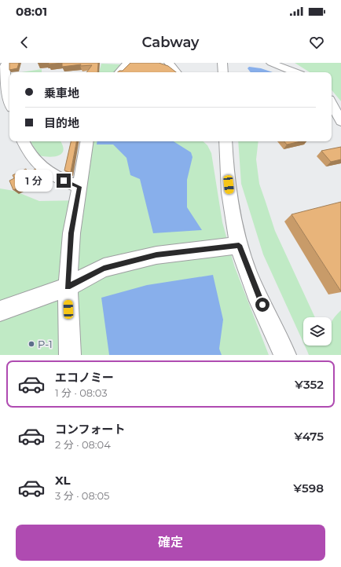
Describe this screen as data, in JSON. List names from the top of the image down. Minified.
{"places":["P-1"],"page":{"status":"08:01","header":"Cabway","banner":["乗車地","目的地"],"bubble":"1 分","list":[{"name":"エコノミー","note":"1 分 · 08:03","value":"¥352"},{"name":"コンフォート","note":"2 分 · 08:04","value":"¥475"},{"name":"XL","note":"3 分 · 08:05","value":"¥598"}],"buttons":"確定"}}
